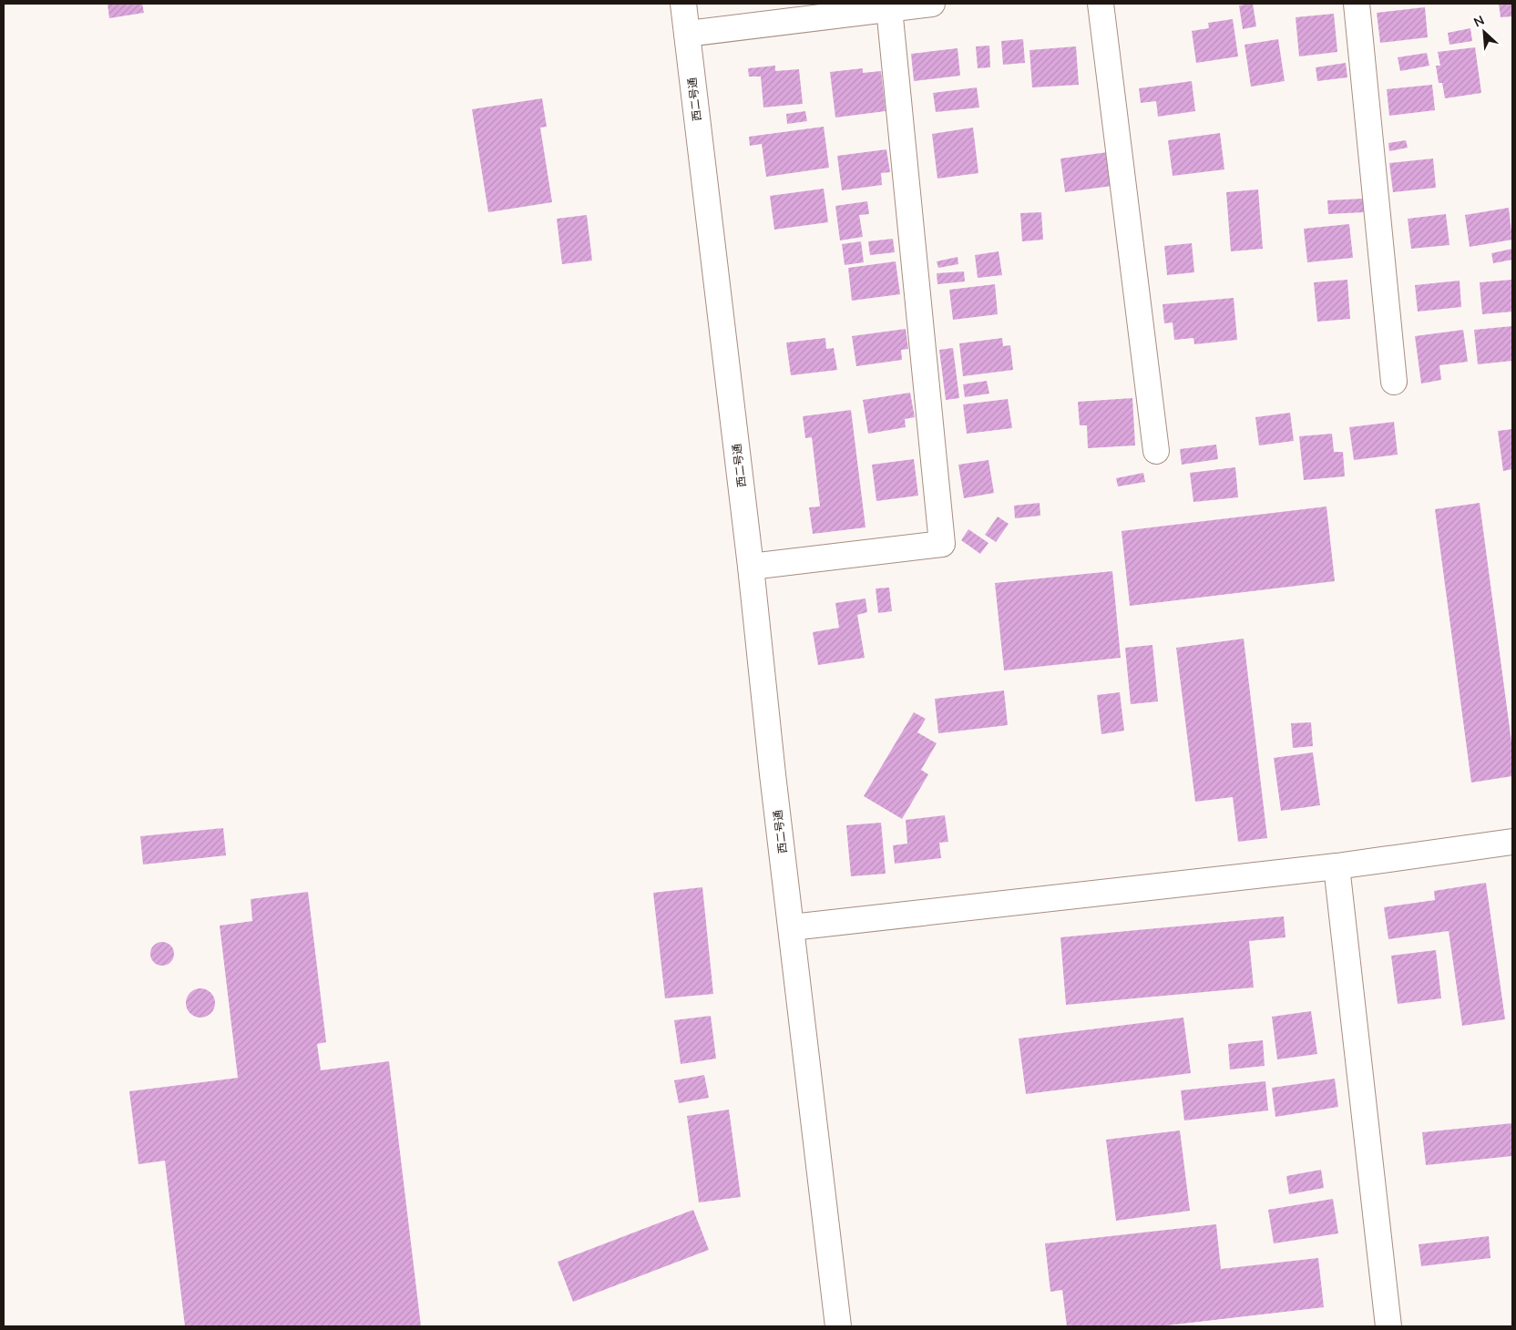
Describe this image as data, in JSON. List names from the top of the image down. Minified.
{"streets":{"street":["西二号通"]},"north":"top left"}
